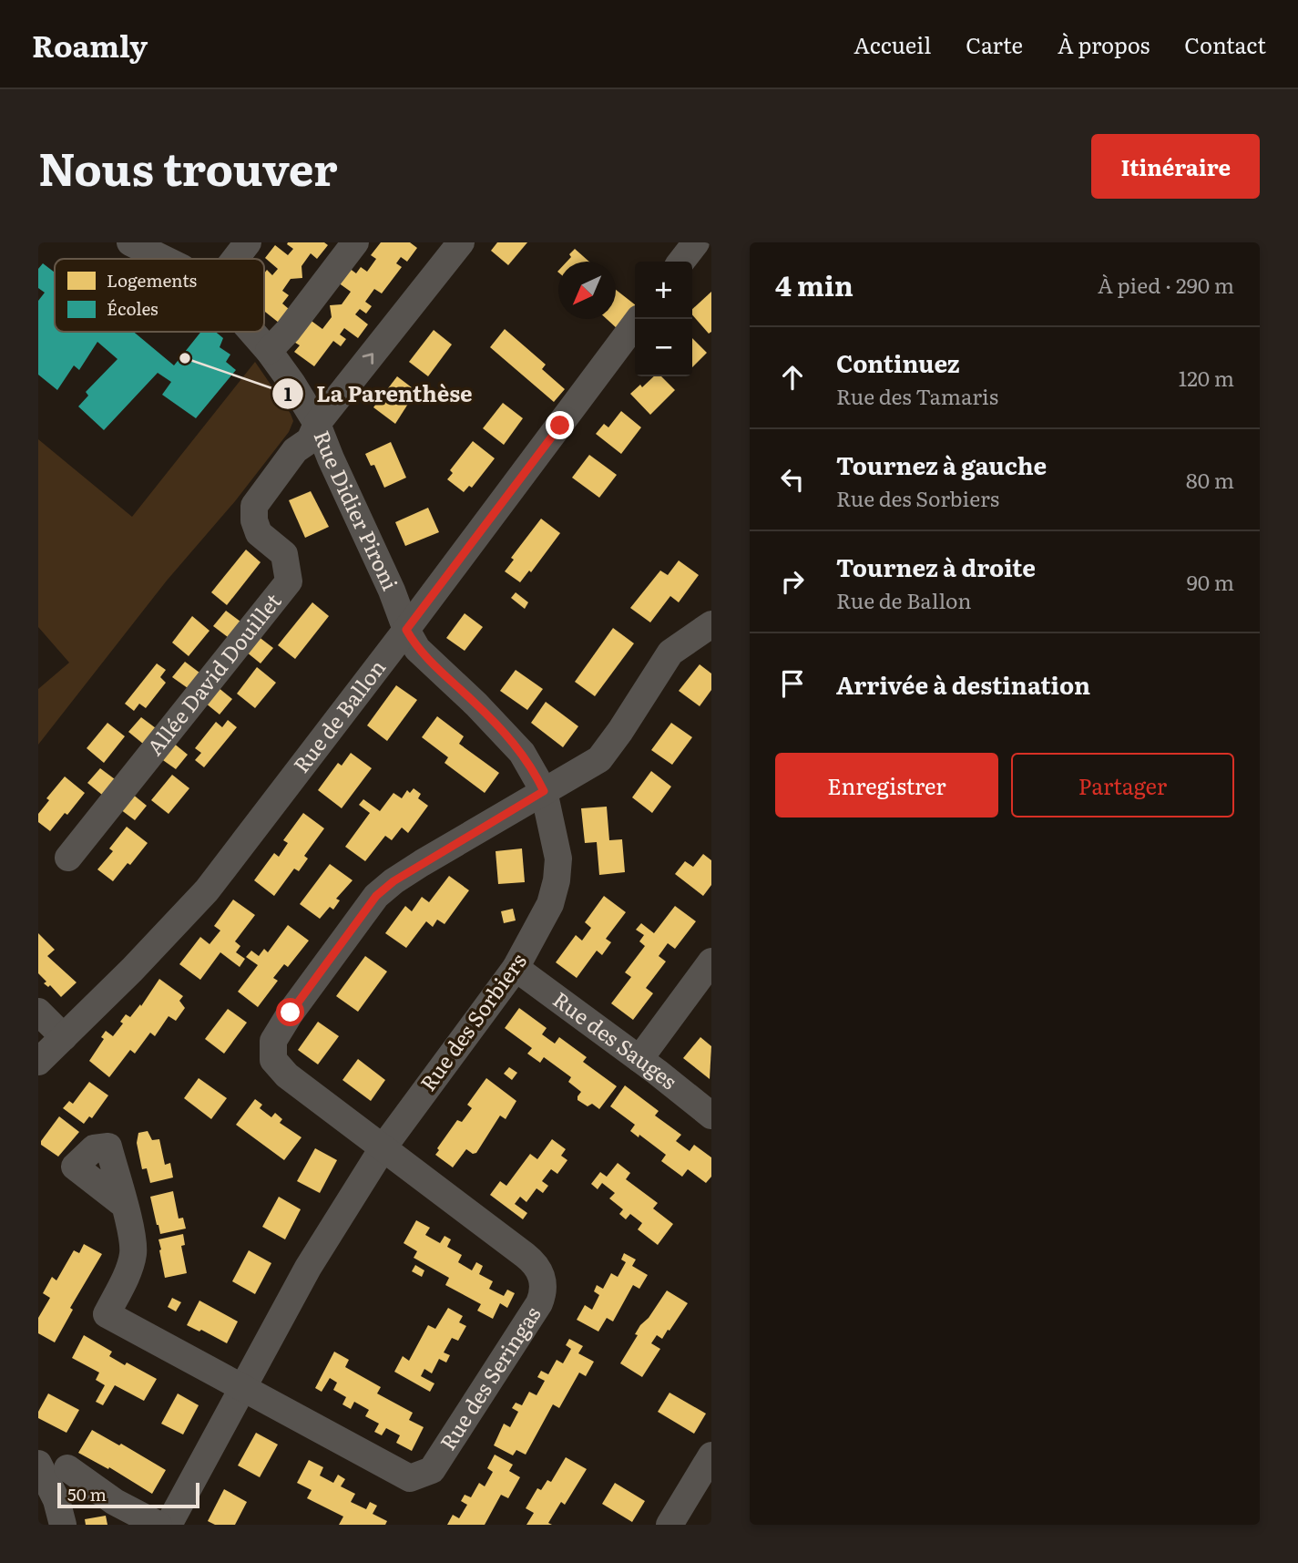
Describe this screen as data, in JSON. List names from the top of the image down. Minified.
{"streets":{"street":["Rue Didier Pironi","Allée David Douillet","Rue de Ballon","Rue des Sorbiers","Rue des Sauges","Rue des Seringas"]},"crossings":[["Rue Didier Pironi","Allée David Douillet"],["Rue Didier Pironi","Rue de Ballon"],["Rue Didier Pironi","Rue des Sorbiers"],["Rue de Ballon","Rue des Sorbiers"],["Rue des Sorbiers","Rue des Sauges"],["Rue des Sorbiers","Rue des Seringas"]],"places":["La Parenthèse"],"legend":["Logements","Écoles"],"scale_bar":"50 m","north":"bottom left","page":{"header":"Roamly","nav":["Accueil","Carte","À propos","Contact"],"title":"Nous trouver","buttons":["Itinéraire",["Enregistrer","Partager"]],"heading":["4 min","À pied · 290 m"],"map_buttons":["+","−"],"list":[["Continuez","Rue des Tamaris","120 m"],["Tournez à gauche","Rue des Sorbiers","80 m"],["Tournez à droite","Rue de Ballon","90 m"],"Arrivée à destination"],"scale":"50 m"}}
